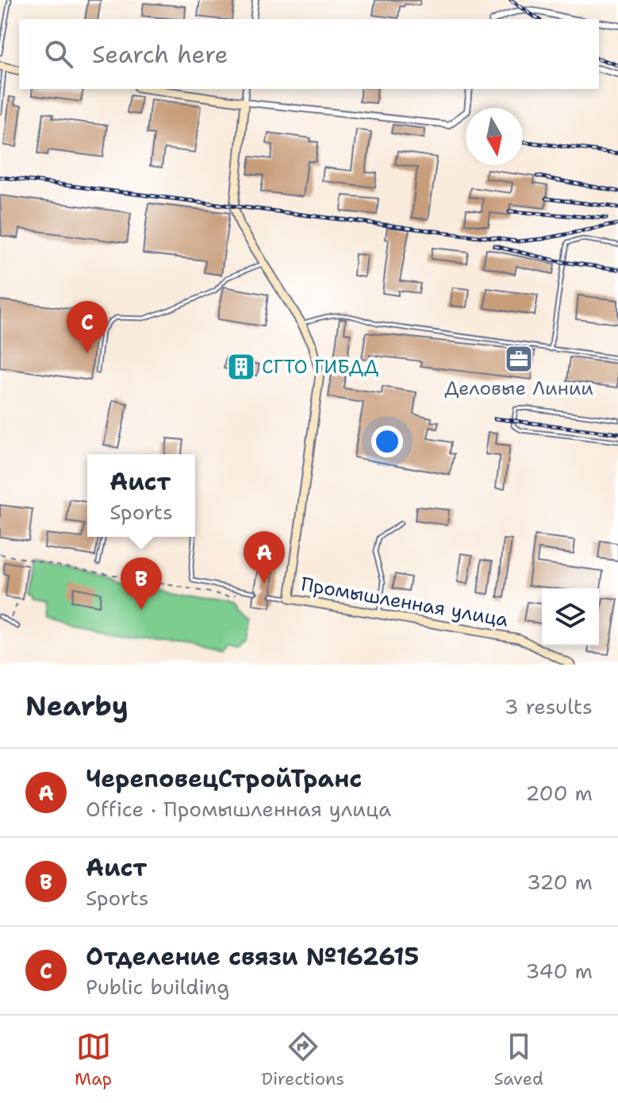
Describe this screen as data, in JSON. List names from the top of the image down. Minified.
{"streets":{"street":["Промышленная улица"]},"places":{"office":["Деловые Линии"],"building":["СГТО ГИБДД"]},"north":"bottom","page":{"search":"Search here","pins":["C","A","B"],"popup":["Аист","Sports"],"heading":["Nearby","3 results"],"list":[{"mark":"A","name":"ЧереповецСтройТранс","note":"Office · Промышленная улица","value":"200 m"},{"mark":"B","name":"Аист","note":"Sports","value":"320 m"},{"mark":"C","name":"Отделение связи №162615","note":"Public building","value":"340 m"}],"nav":["Map","Directions","Saved"]}}
